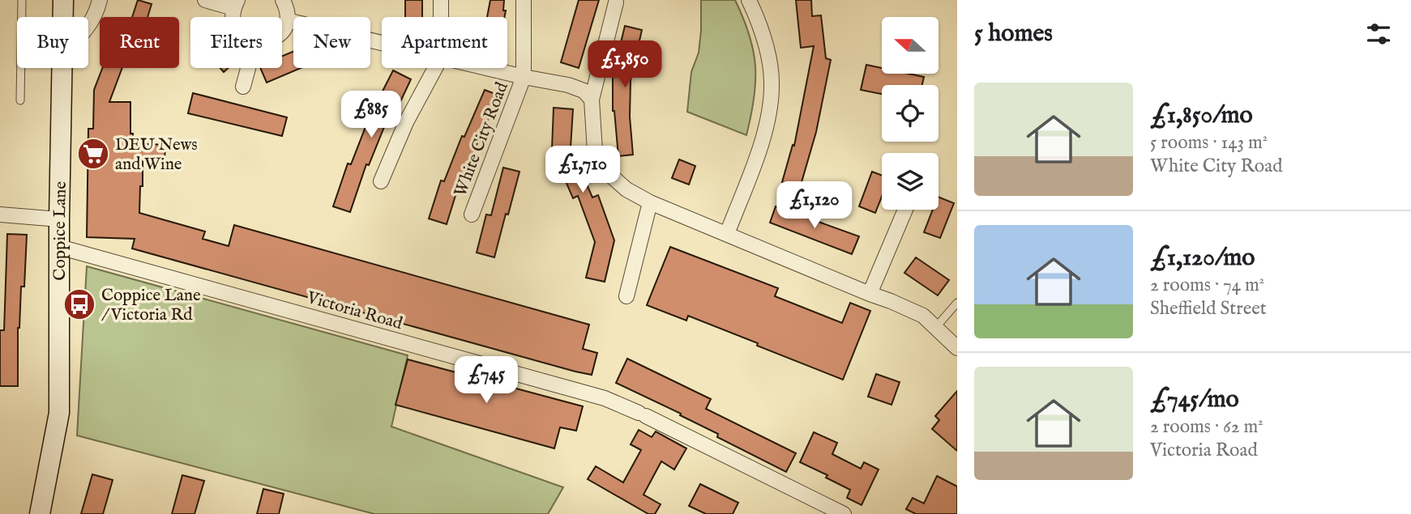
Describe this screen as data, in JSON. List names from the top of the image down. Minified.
{"streets":{"street":["White City Road","Coppice Lane","Victoria Road"]},"crossings":[["Coppice Lane","Victoria Road"]],"places":{"supermarket":["DEU News and Wine"],"bus stop":["Coppice Lane / Victoria Rd"]},"north":"left","page":{"heading":"5 homes","chip":["Buy","Rent","Filters","New","Apartment"],"price":["£1,850","£885","£1,710","£1,120","£745"],"list":[{"name":"£1,850/mo","note":"5 rooms · 143 m² · White City Road"},{"name":"£1,120/mo","note":"2 rooms · 74 m² · Sheffield Street"},{"name":"£745/mo","note":"2 rooms · 62 m² · Victoria Road"}]}}
